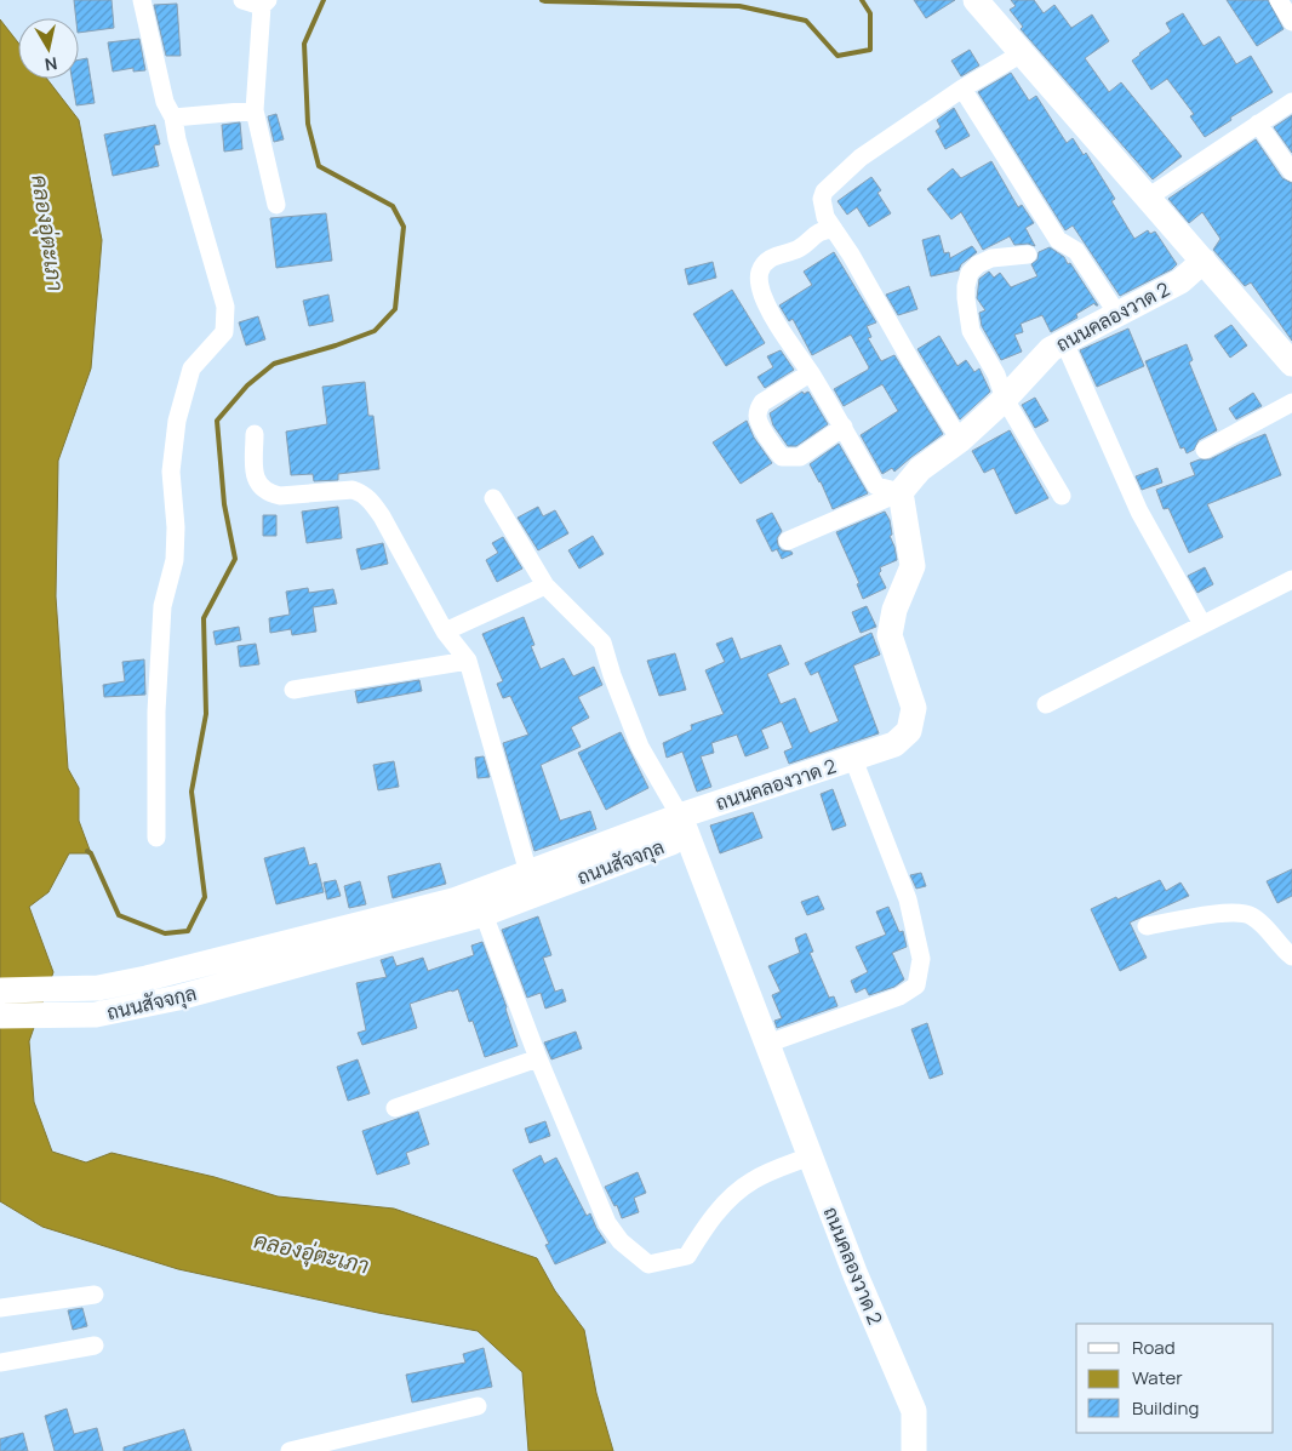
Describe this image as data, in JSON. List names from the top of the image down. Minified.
{"streets":{"street":["ถนนคลองวาด 2","ถนนสัจจกุล"]},"crossings":[["ถนนคลองวาด 2","ถนนสัจจกุล"]],"water":["คลองอุ่ตะเภา"],"legend":["Road","Water","Building"],"north":"bottom"}
